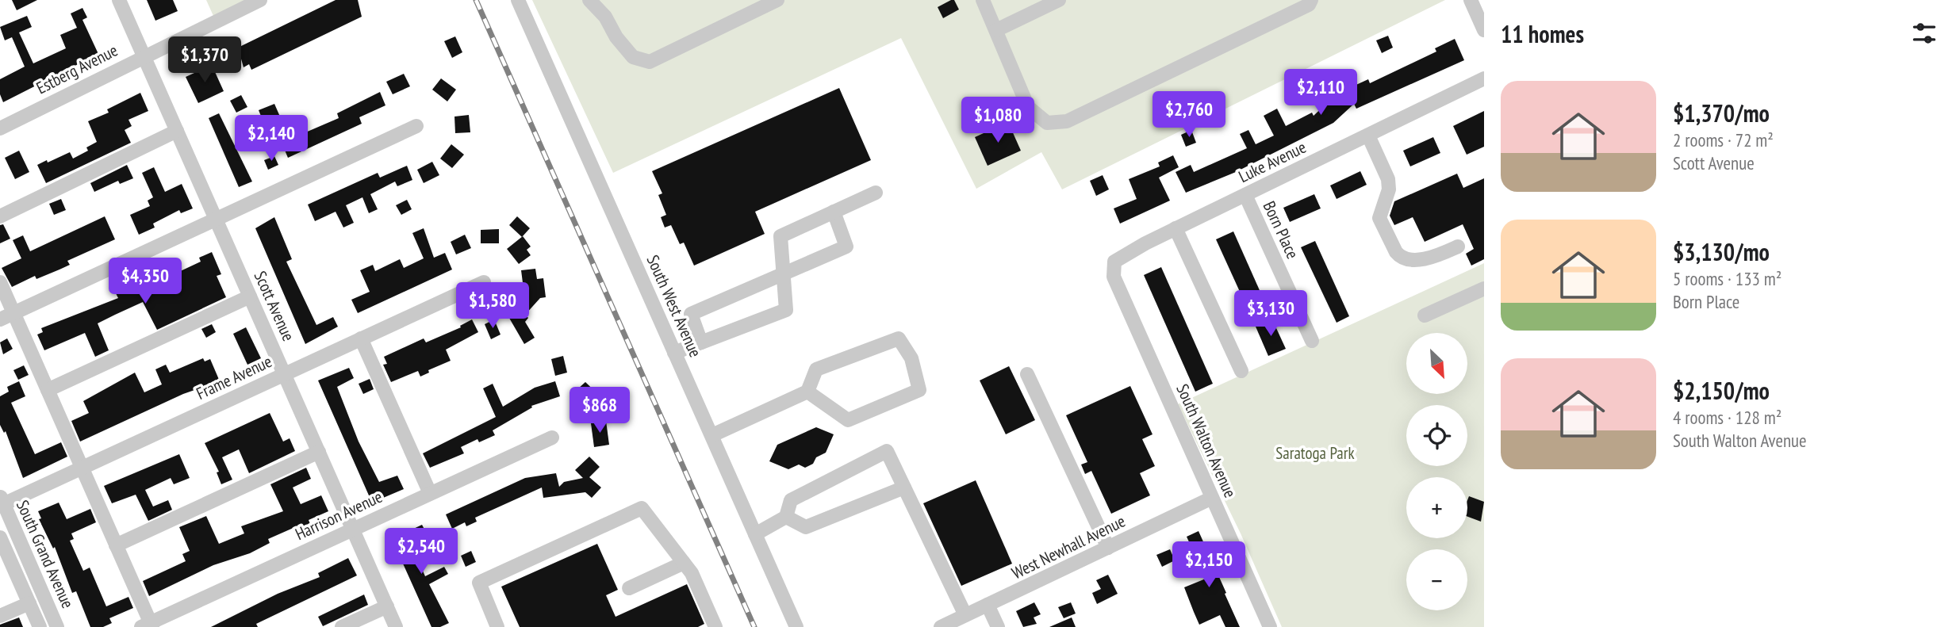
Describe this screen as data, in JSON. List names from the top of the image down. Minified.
{"streets":{"street":["Estberg Avenue","Luke Avenue","Born Place","Scott Avenue","South West Avenue","Frame Avenue","South Walton Avenue","Harrison Avenue","West Newhall Avenue","South Grand Avenue"]},"crossings":[["Estberg Avenue","Scott Avenue"],["Luke Avenue","Born Place"],["Luke Avenue","South Walton Avenue"],["Scott Avenue","Frame Avenue"],["Scott Avenue","Harrison Avenue"],["Frame Avenue","South Grand Avenue"],["South Walton Avenue","West Newhall Avenue"]],"parks":["Saratoga Park"],"north":"bottom right","page":{"heading":"11 homes","price":["$1,370","$2,110","$2,760","$1,080","$2,140","$4,350","$1,580","$3,130","$868","$2,540","$2,150"],"list":[{"name":"$1,370/mo","note":"2 rooms · 72 m² · Scott Avenue"},{"name":"$3,130/mo","note":"5 rooms · 133 m² · Born Place"},{"name":"$2,150/mo","note":"4 rooms · 128 m² · South Walton Avenue"}],"map_buttons":["+","−"]}}
